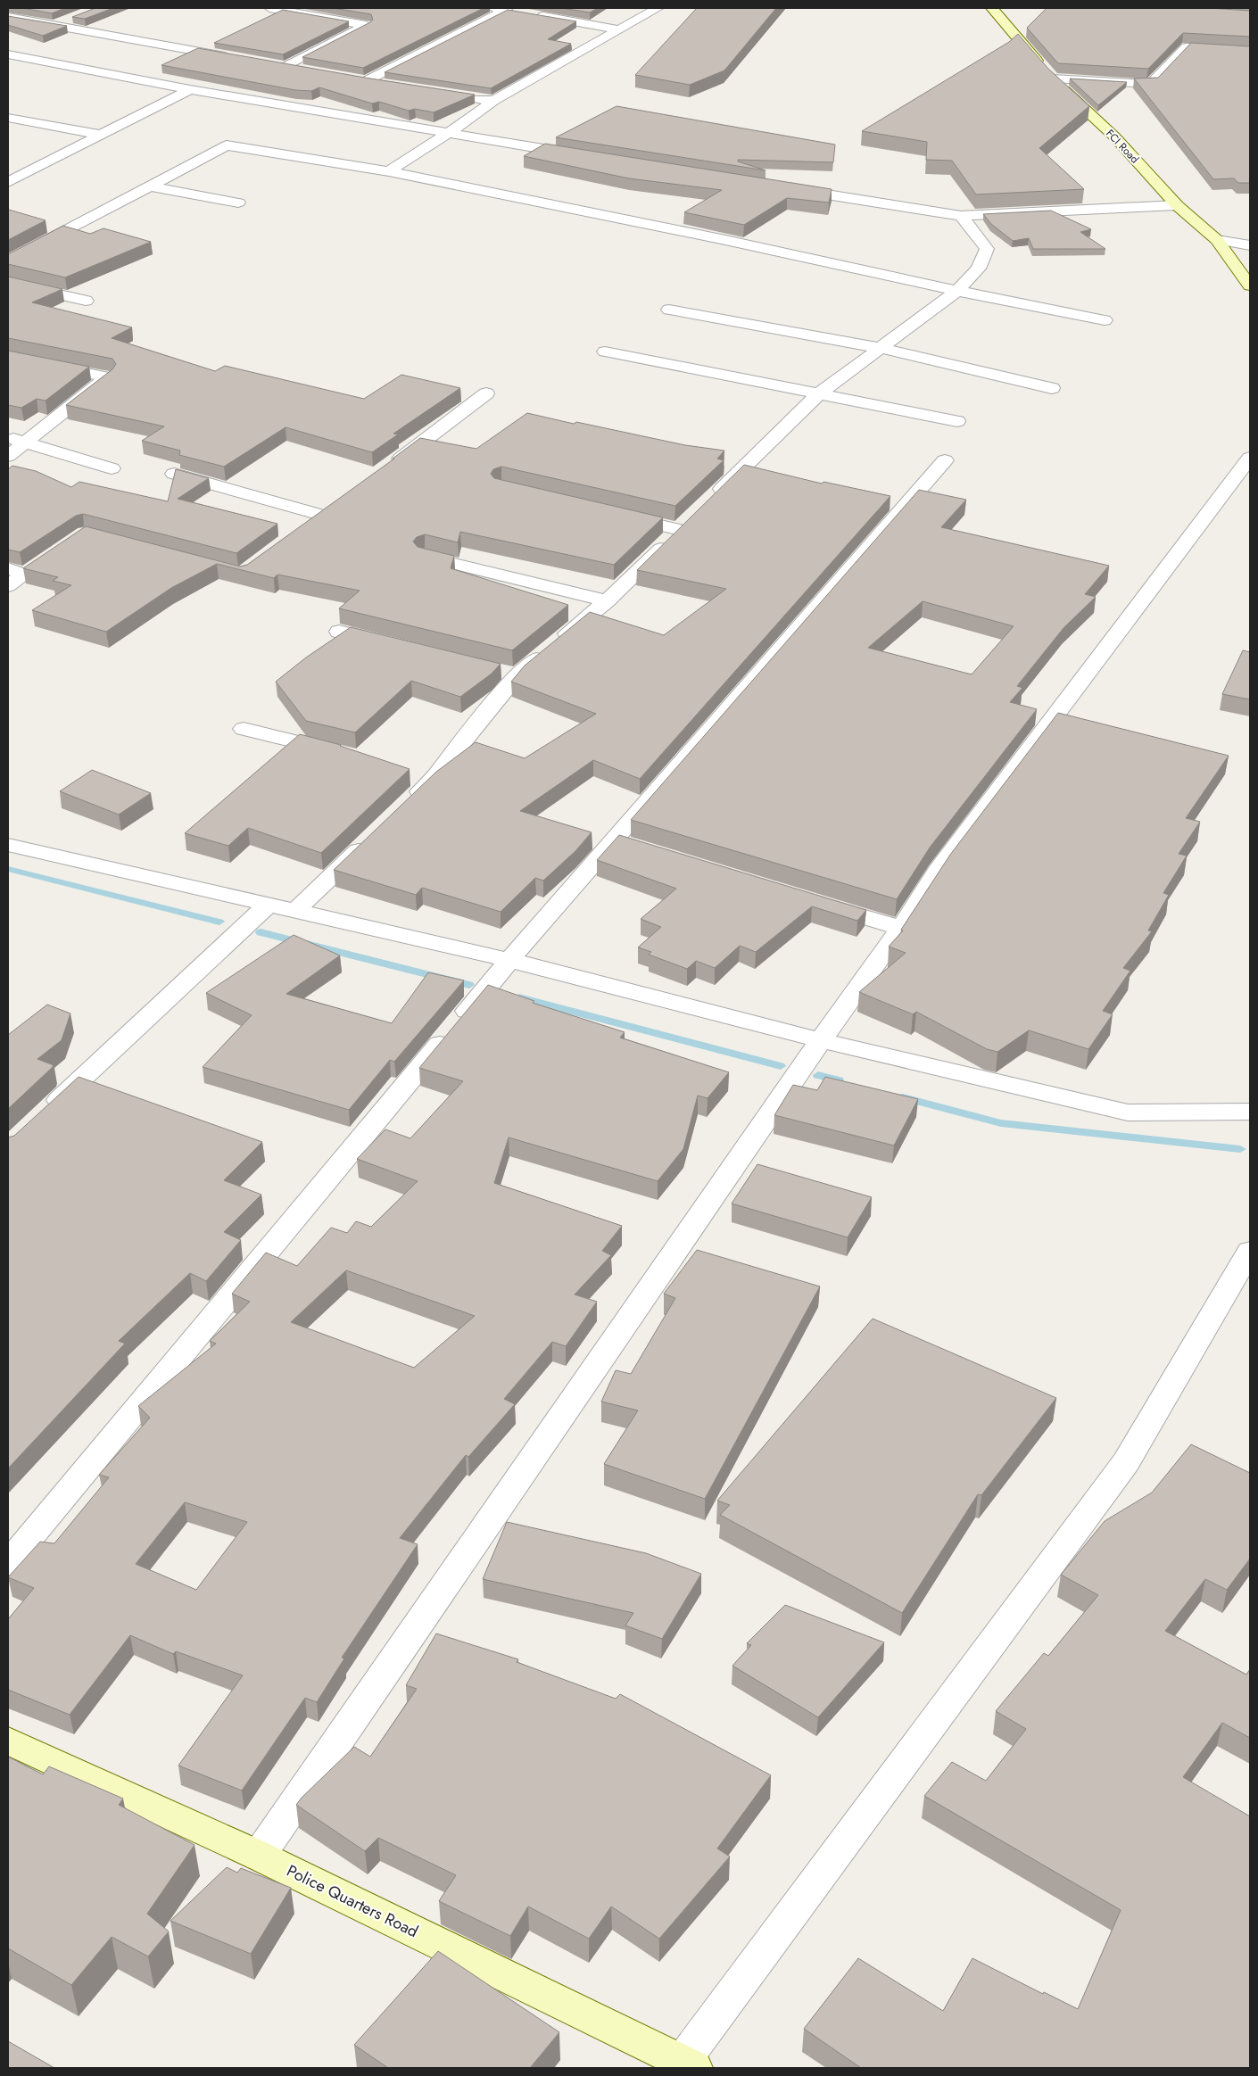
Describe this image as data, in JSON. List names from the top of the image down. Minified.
{"streets":{"street":["FCI Road","Police Quarters Road"]}}
